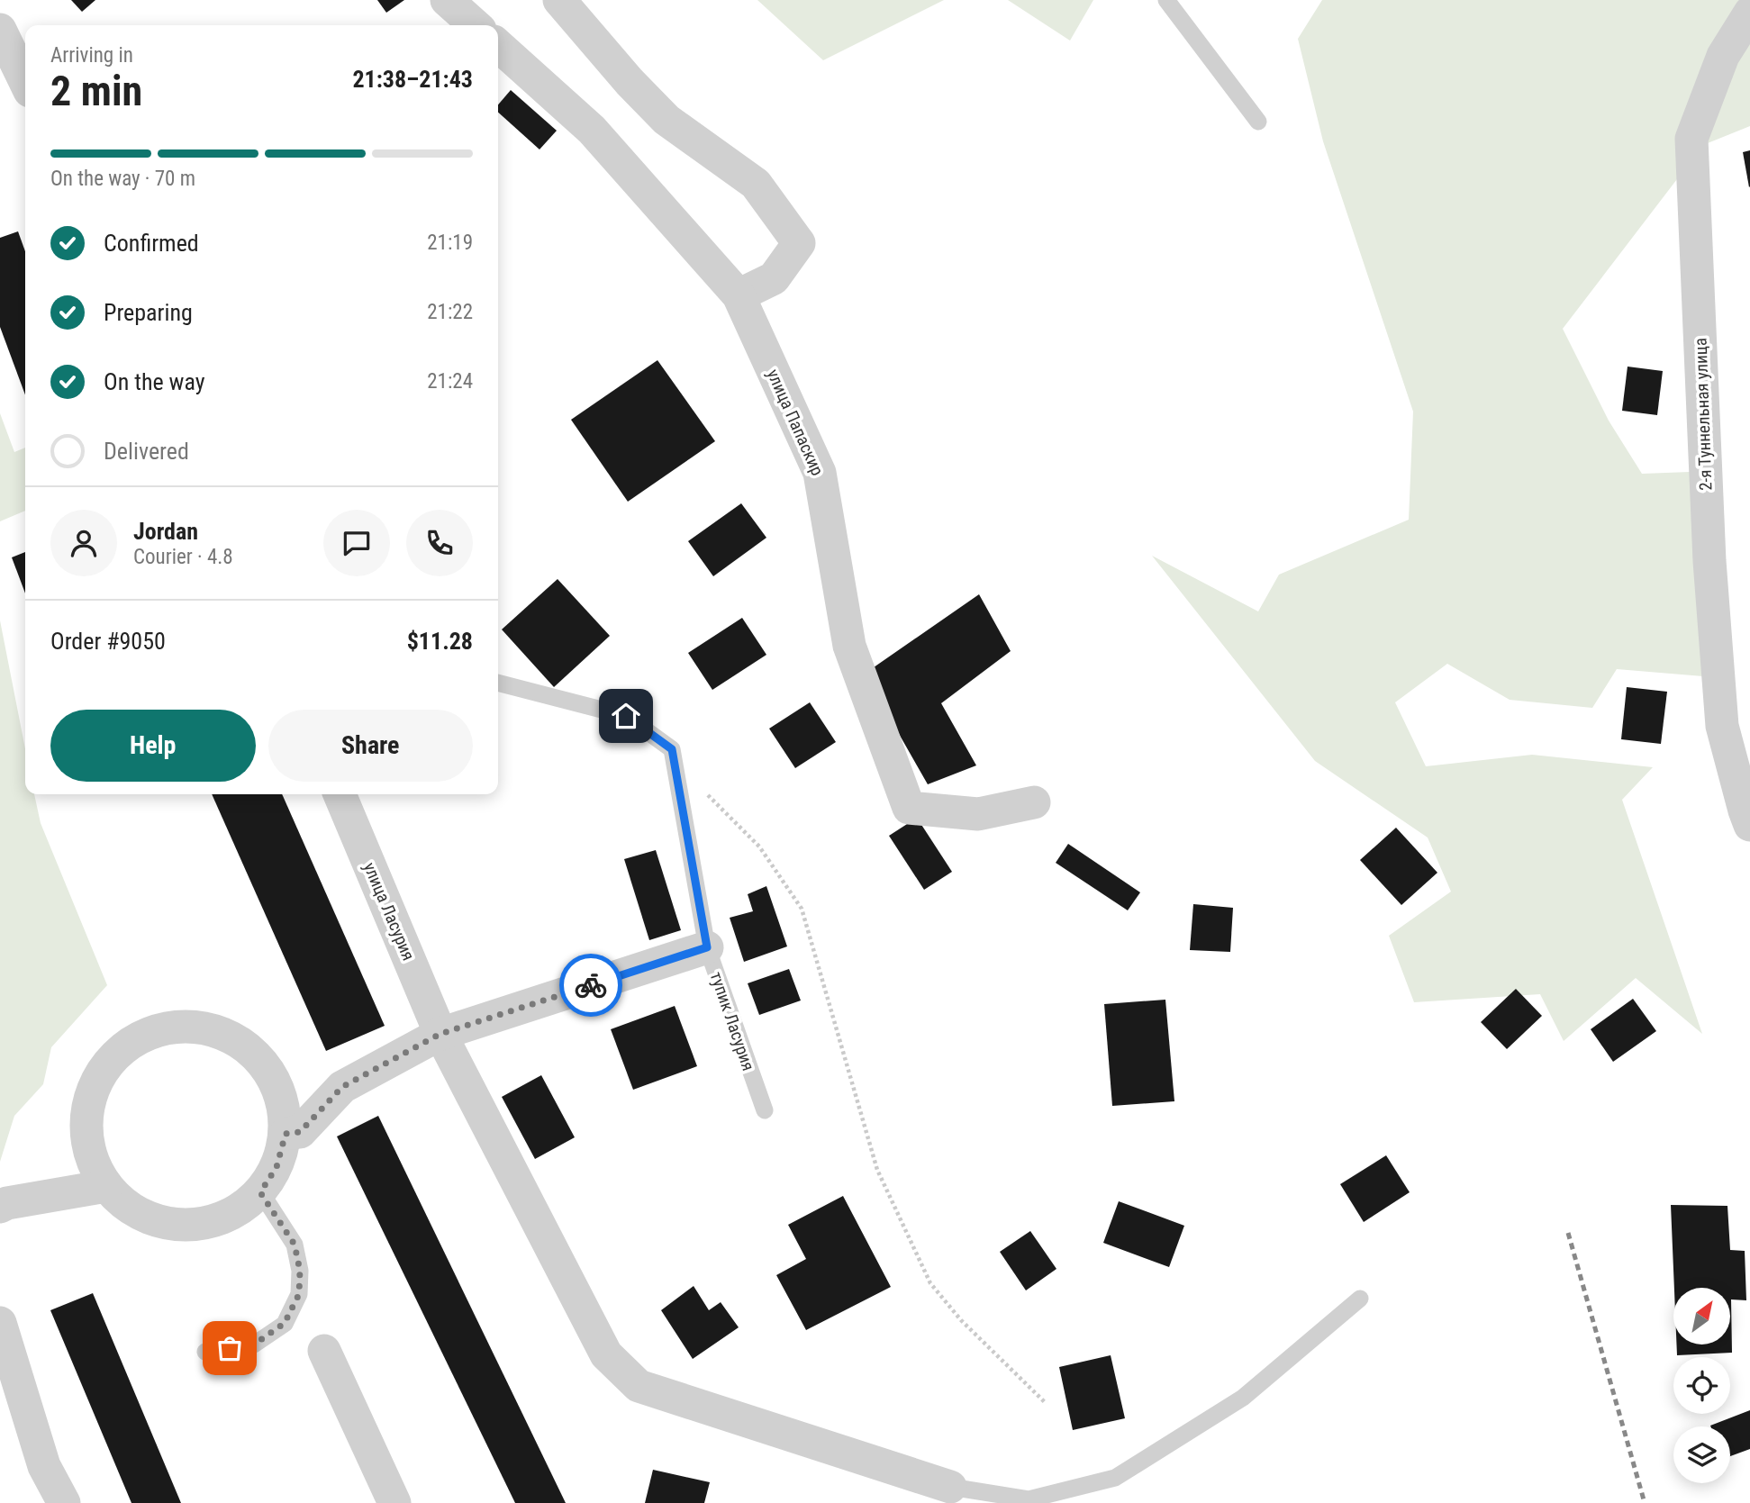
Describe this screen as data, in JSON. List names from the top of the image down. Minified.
{"streets":{"street":["2-я Туннельная улица","улица Папаскир","улица Ласурия"],"lane":["тупик Ласурия"]},"north":"top right","page":{"heading":["2 min","Arriving in","21:38–21:43"],"panel":["Jordan","Courier · 4.8","Order #9050","$11.28"],"bar":"On the way · 70 m","list":[["Confirmed","21:19"],["Preparing","21:22"],["On the way","21:24"],"Delivered"],"buttons":["Help","Share"]}}
